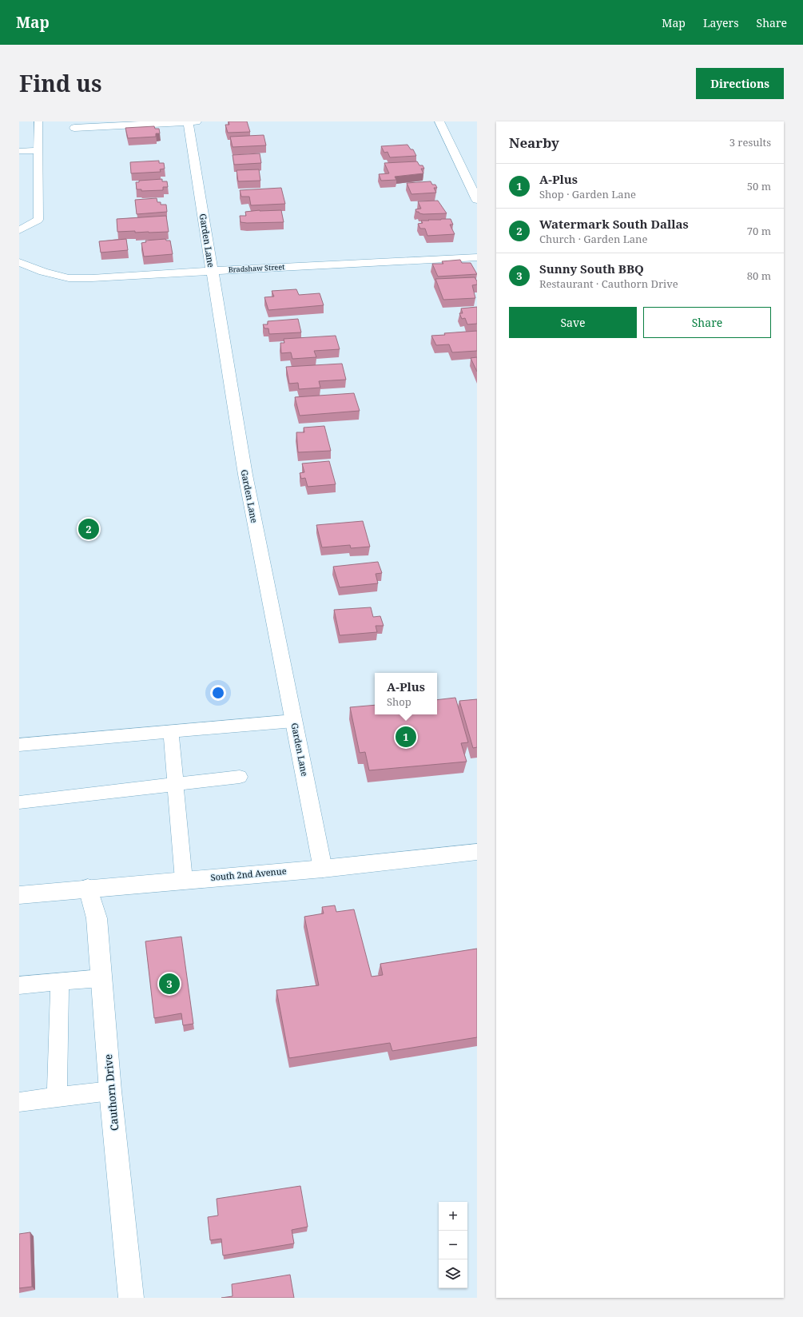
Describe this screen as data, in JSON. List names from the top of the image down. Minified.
{"streets":{"street":["Garden Lane","Bradshaw Street","South 2nd Avenue","Cauthorn Drive"]},"crossings":[["Garden Lane","Bradshaw Street"],["Garden Lane","South 2nd Avenue"],["South 2nd Avenue","Cauthorn Drive"]],"page":{"header":"Map","nav":["Map","Layers","Share"],"title":"Find us","buttons":["Directions",["Save","Share"]],"heading":["Nearby","3 results"],"list":[{"mark":"1","name":"A-Plus","note":"Shop · Garden Lane","value":"50 m"},{"mark":"2","name":"Watermark South Dallas","note":"Church · Garden Lane","value":"70 m"},{"mark":"3","name":"Sunny South BBQ","note":"Restaurant · Cauthorn Drive","value":"80 m"}],"pins":["2","1","3"],"popup":["A-Plus","Shop"],"map_buttons":["+","−"]}}
